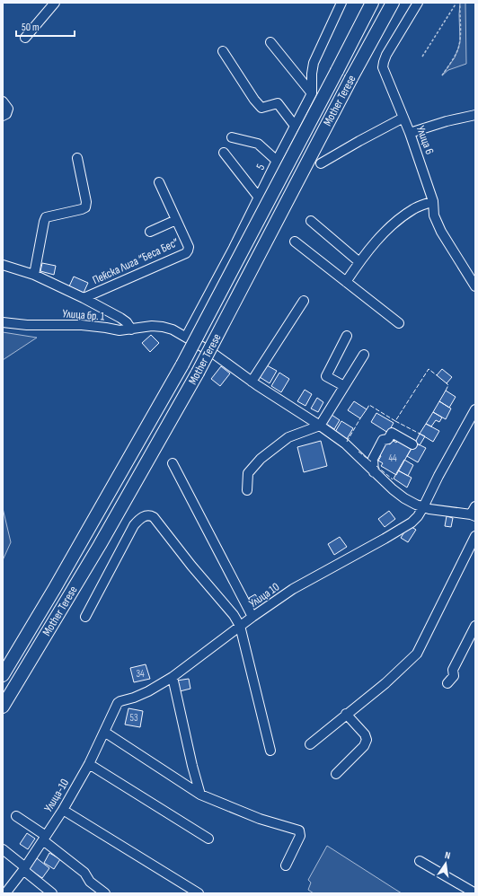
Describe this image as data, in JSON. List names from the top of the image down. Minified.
{"streets":{"highway":["Mother Terese"],"street":["Улица 6","5","Пеќска Лига “Беса Бес”","Улица бр. 1","Улица 10","Улица-10"]},"crossings":[["5","Улица бр. 1"],["Пеќска Лига “Беса Бес”","Улица бр. 1"],["Улица 10","Улица-10"]],"house_numbers":["44","34","53"],"scale_bar":"50 m","north":"top"}
